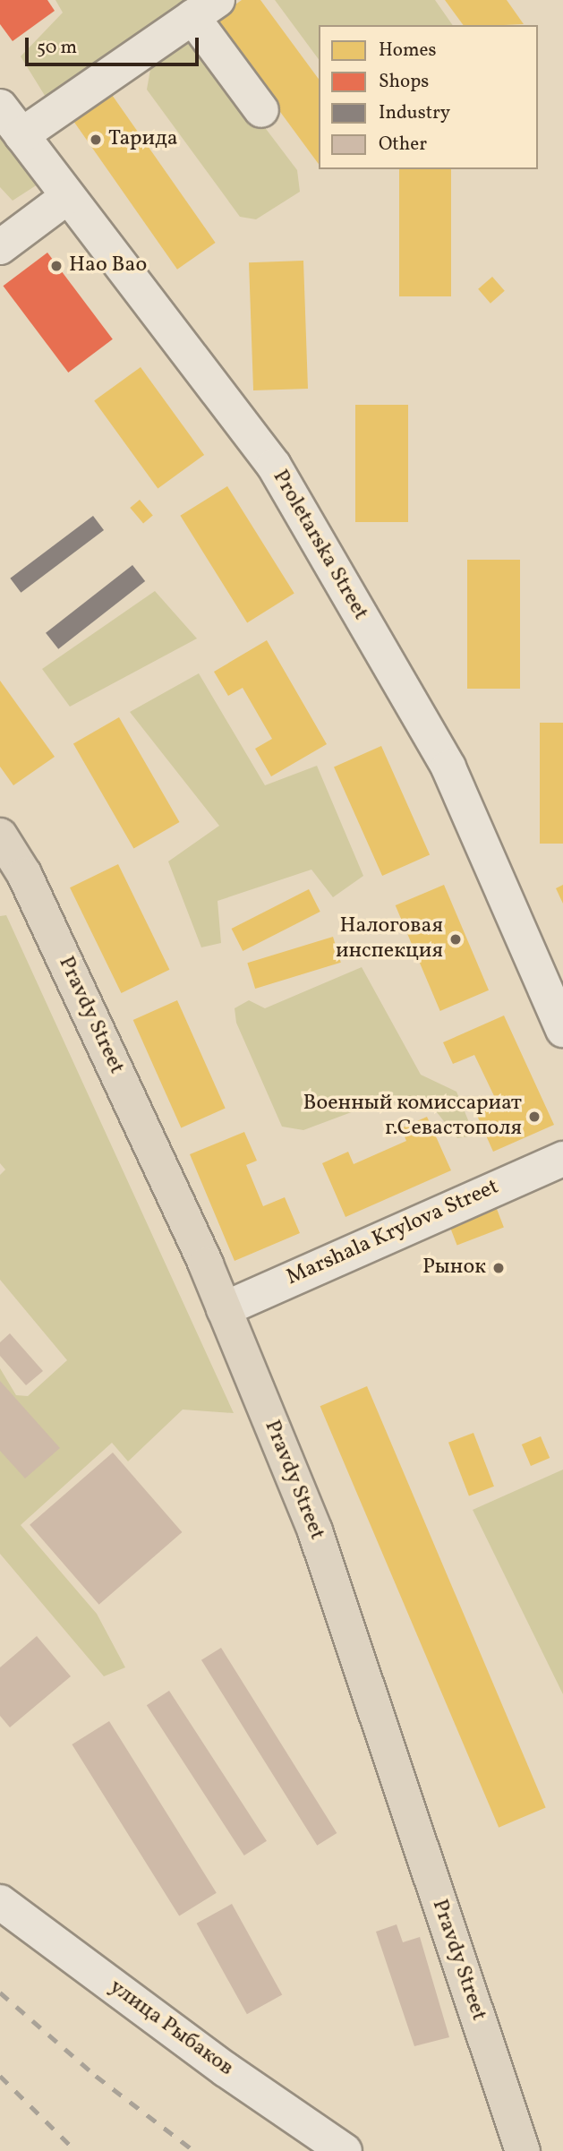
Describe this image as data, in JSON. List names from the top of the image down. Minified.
{"streets":{"main road":["Pravdy Street"],"street":["Proletarska Street","Marshala Krylova Street","улица Рыбаков"]},"crossings":[["Pravdy Street","Marshala Krylova Street"]],"places":["Тарида","Hao Bao","Налоговая инспекция","Военный комиссариат г.Севастополя","Рынок"],"legend":["Homes","Shops","Industry","Other"],"scale_bar":"50 m"}
